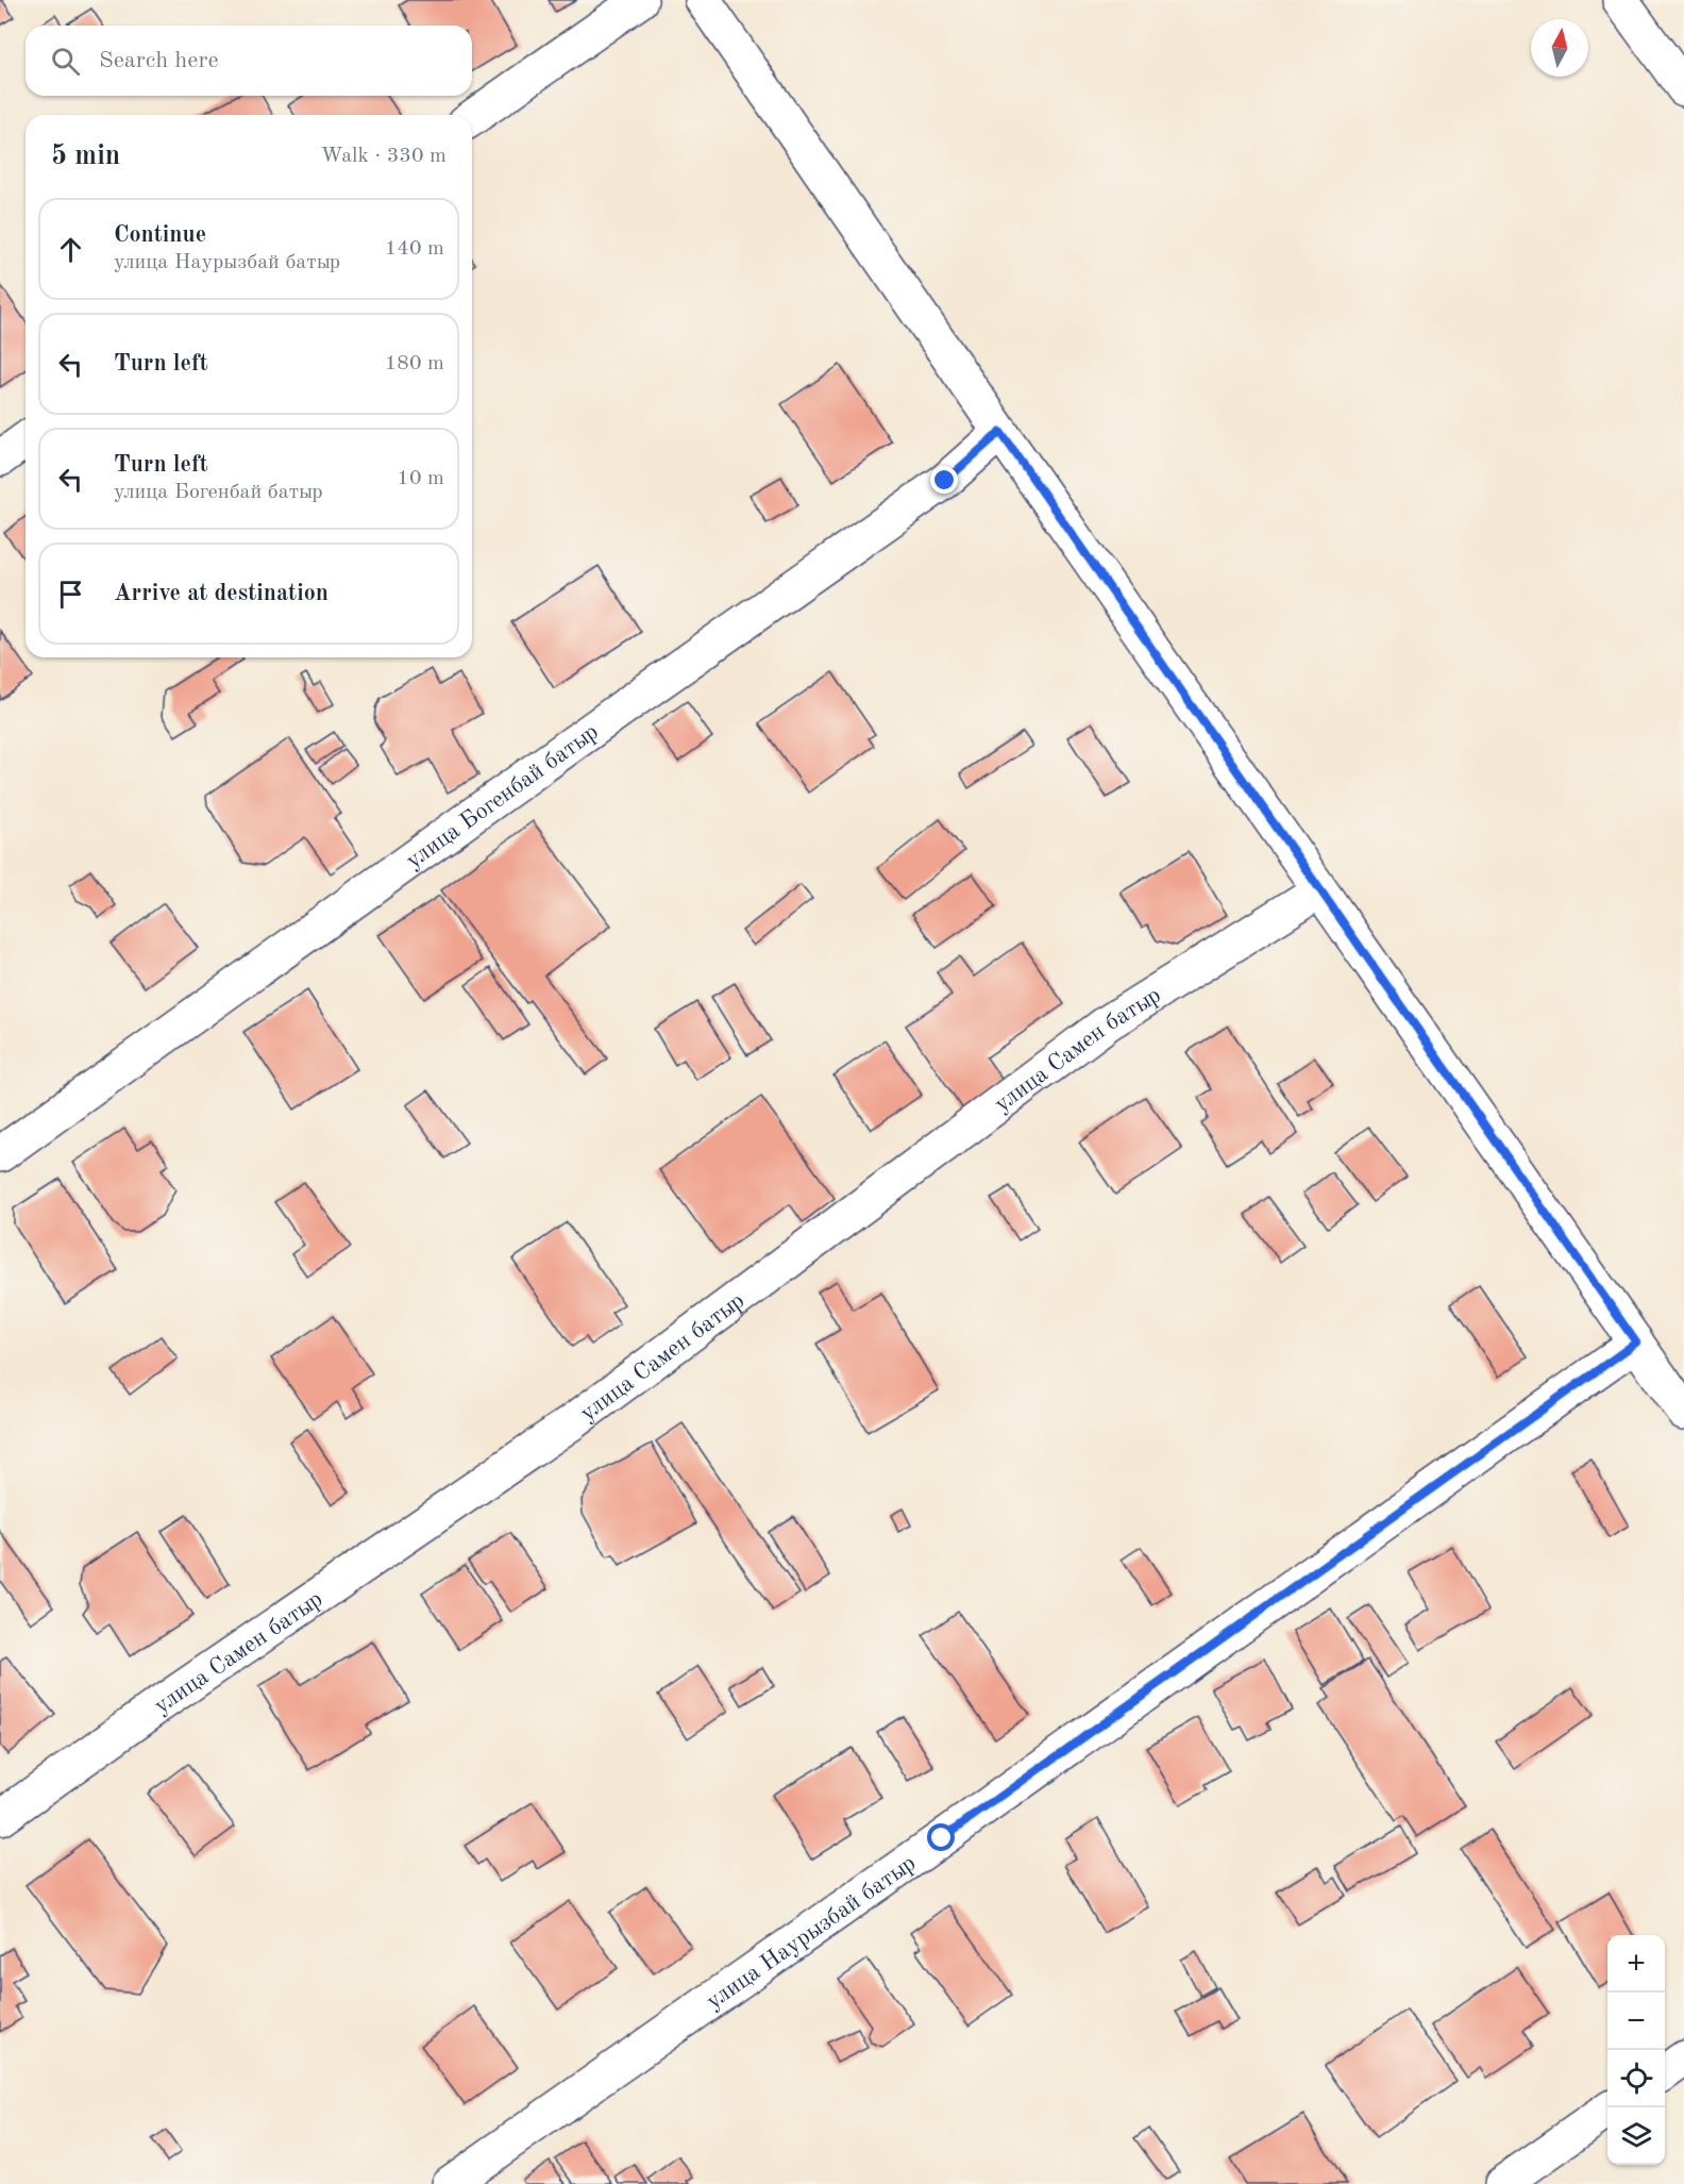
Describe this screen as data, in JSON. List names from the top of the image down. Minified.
{"streets":{"street":["улица Богенбай батыр","улица Самен батыр","улица Наурызбай батыр"]},"north":"top","page":{"search":"Search here","heading":["5 min","Walk · 330 m"],"list":[["Continue","улица Наурызбай батыр","140 m"],["Turn left","180 m"],["Turn left","улица Богенбай батыр","10 m"],"Arrive at destination"],"map_buttons":["+","−"]}}
